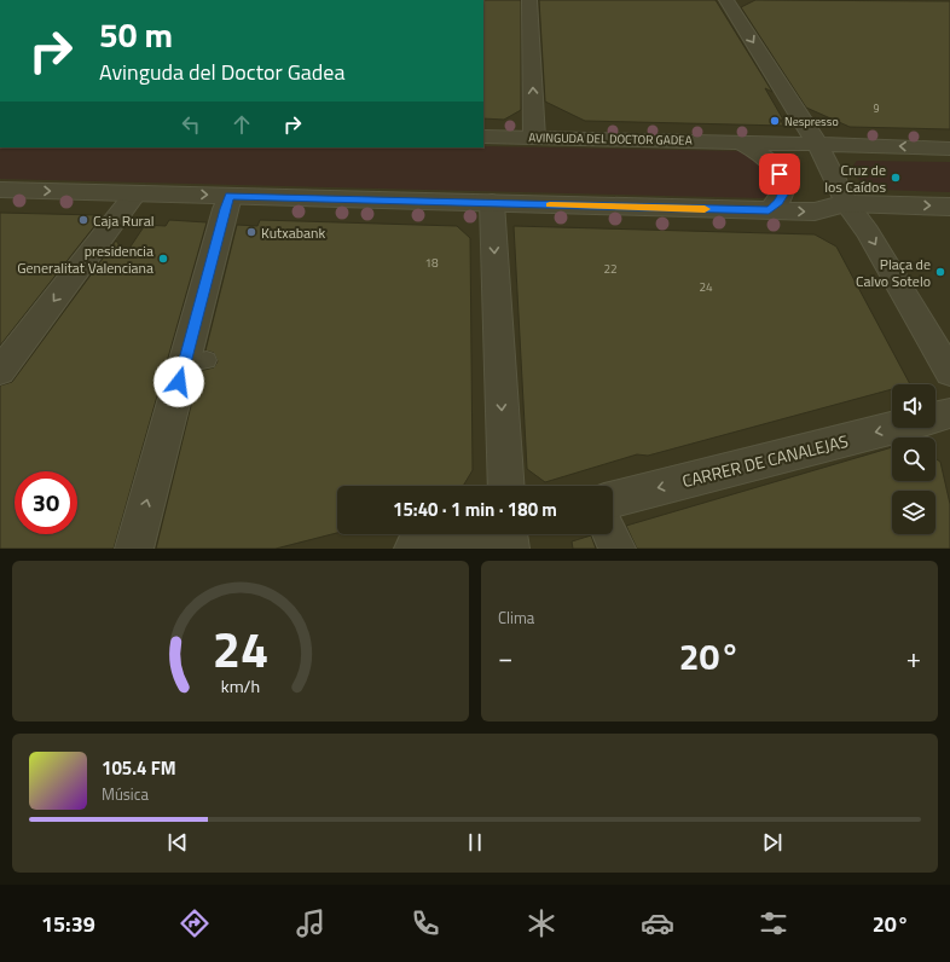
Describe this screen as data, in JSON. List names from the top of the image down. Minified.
{"streets":{"street":["AVINGUDA DEL DOCTOR GADEA","CARRER DE CANALEJAS"]},"one_way":["CARRER DE CANALEJAS"],"places":["Nespresso","Cruz de los Caídos","Caja Rural","Kutxabank","presidencia Generalitat Valenciana","Plaça de Calvo Sotelo"],"house_numbers":["9","18","22","24"],"page":{"turn":["50 m","Avinguda del Doctor Gadea"],"limit":"30","trip":"15:40 · 1 min · 180 m","tile":"Clima","heat":["−","20°","+"],"song":["105.4 FM","Música"],"tabs":["15:39","20°"],"gauge":["24","km/h"]}}
